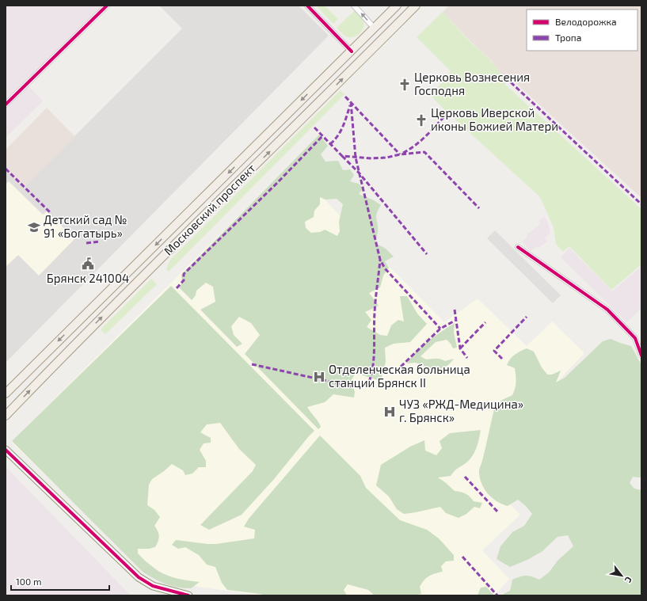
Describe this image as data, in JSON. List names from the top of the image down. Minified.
{"streets":{"main road":["Московский проспект"]},"places":{"church":["Церковь Вознесения Господня","Церковь Иверской иконы Божией Матери"],"school or university":["Детский сад № 91 «Богатырь»"],"public building":["Брянск 241004"],"hospital":["Отделенческая больница станции Брянск II","ЧУЗ «РЖД-Медицина» г. Брянск»"]},"legend":["Велодорожка","Тропа"],"scale_bar":"100 m","north":"bottom right"}
